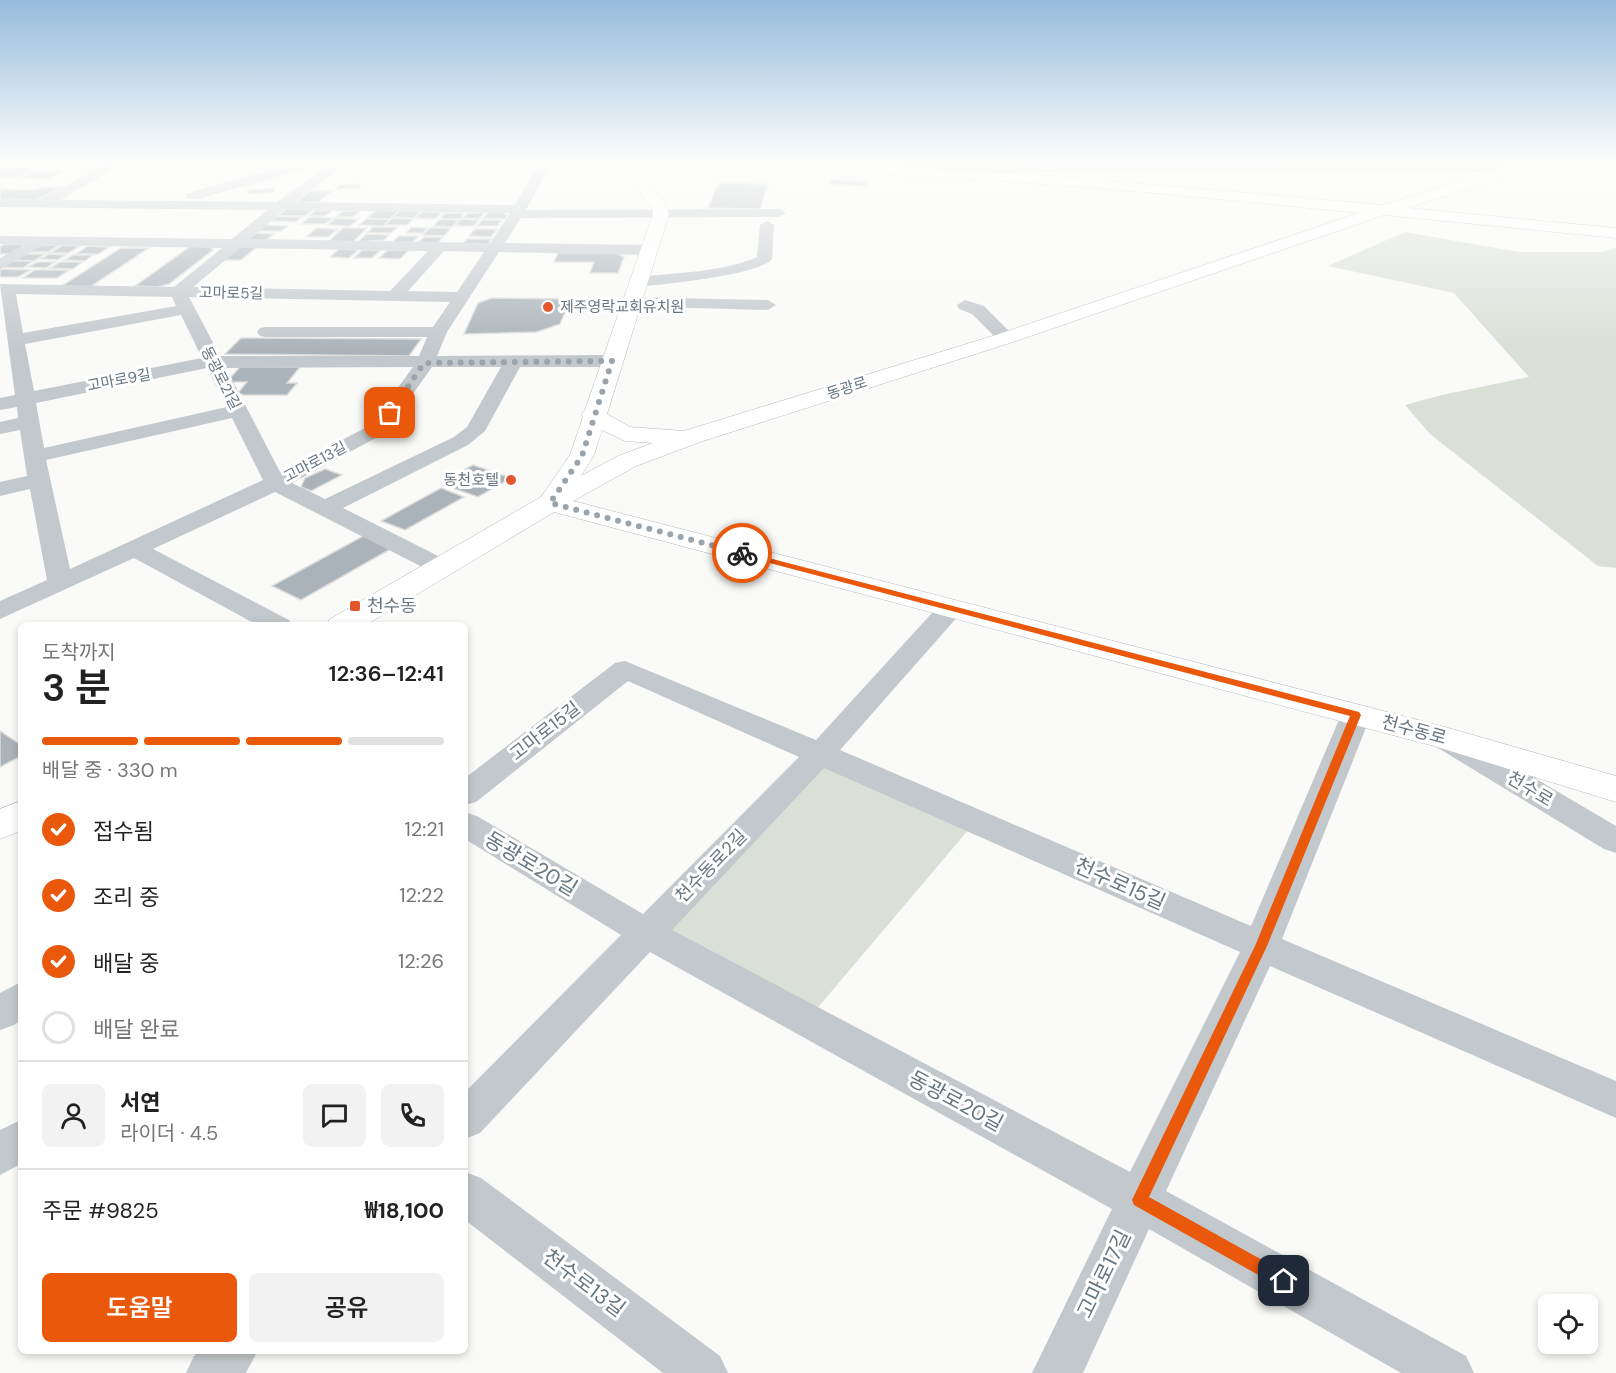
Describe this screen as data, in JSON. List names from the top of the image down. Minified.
{"streets":{"main road":["동광로","천수동로"],"street":["고마로5길","동광로21길","고마로9길","고마로13길","고마로15길","천수로","동광로20길","천수동로2길","천수로15길","고마로17길","천수로13길"]},"crossings":[["고마로5길","동광로21길"],["고마로5길","고마로13길"],["동광로21길","고마로9길"],["동광로21길","고마로13길"],["고마로9길","고마로13길"],["동광로","천수동로"],["천수동로","천수로"],["천수동로","천수동로2길"],["천수동로","고마로17길"],["고마로15길","천수로15길"],["동광로20길","천수동로2길"],["동광로20길","고마로17길"],["천수동로2길","천수로15길"],["천수로15길","고마로17길"]],"places":{"other":["제주영락교회유치원","동천호텔"],"transit":["천수동"]},"page":{"heading":["3 분","도착까지","12:36–12:41"],"panel":["서연","라이더 · 4.5","주문 #9825","₩18,100"],"bar":"배달 중 · 330 m","list":[["접수됨","12:21"],["조리 중","12:22"],["배달 중","12:26"],"배달 완료"],"buttons":["도움말","공유"]}}
